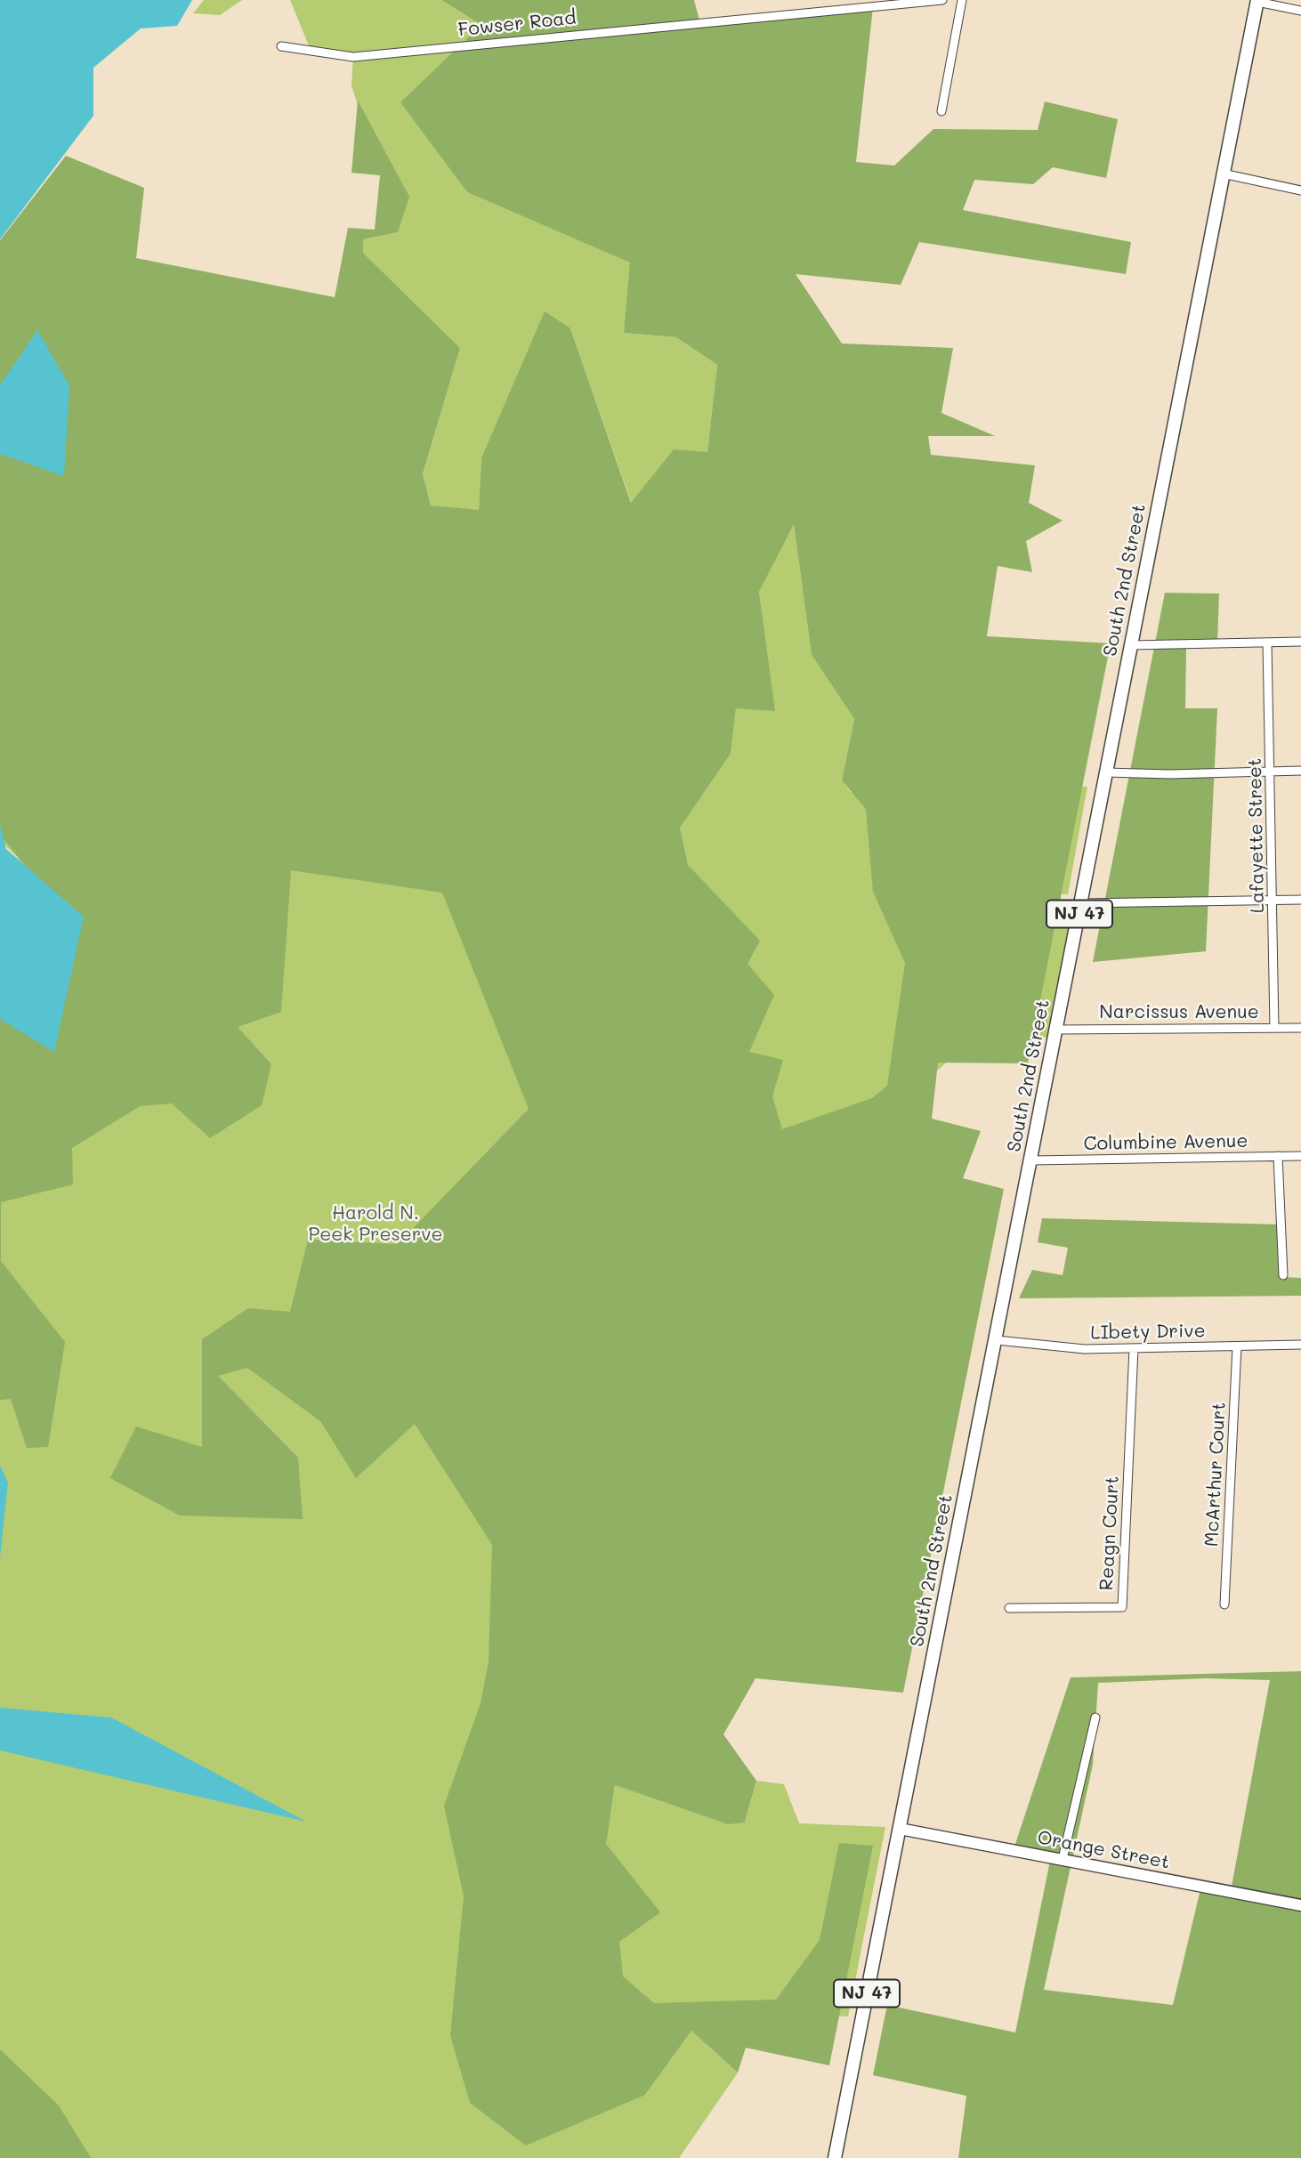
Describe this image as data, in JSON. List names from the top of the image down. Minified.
{"streets":{"main road":["South 2nd Street","NJ 47","Orange Street"],"street":["Fowser Road","Lafayette Street","Narcissus Avenue","Columbine Avenue","LIbety Drive","McArthur Court","Reagn Court"]},"crossings":[["South 2nd Street","Narcissus Avenue"],["South 2nd Street","Columbine Avenue"],["South 2nd Street","LIbety Drive"],["South 2nd Street","Orange Street"],["Lafayette Street","Narcissus Avenue"],["LIbety Drive","McArthur Court"],["LIbety Drive","Reagn Court"]],"parks":["Harold N. Peek Preserve"]}
